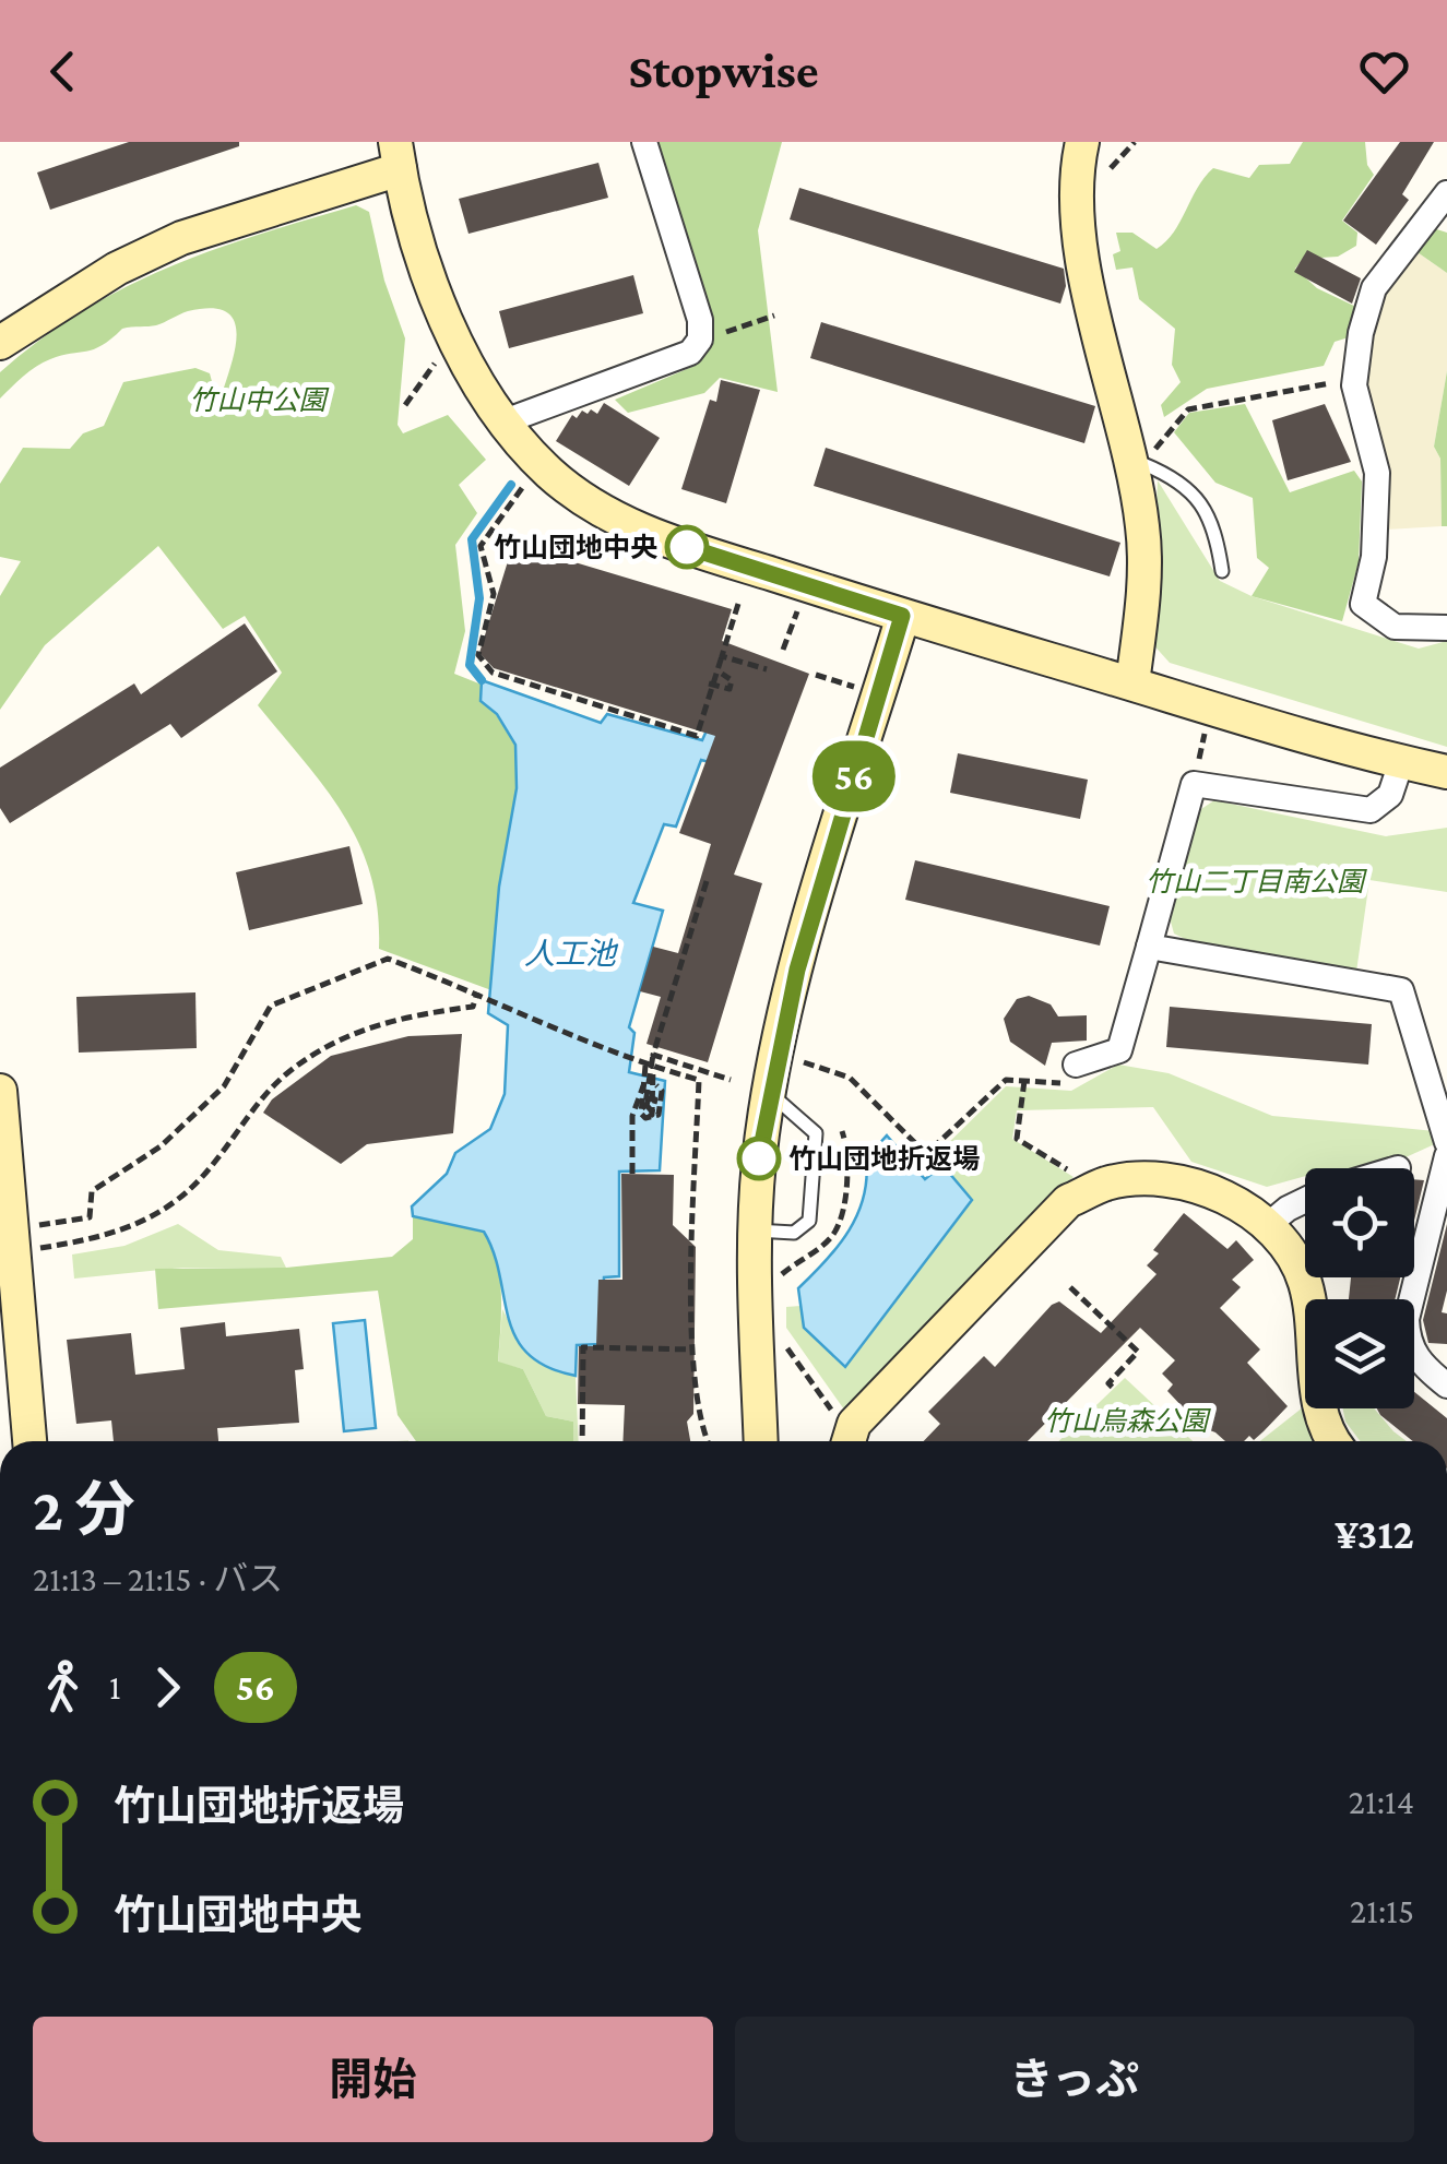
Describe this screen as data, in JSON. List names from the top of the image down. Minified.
{"water":["人工池"],"parks":["竹山中公園","竹山二丁目南公園","竹山烏森公園"],"places":["竹山団地中央","竹山団地折返場"],"lines":["bus line 56"],"page":{"header":"Stopwise","on_map":"56","heading":["2 分","21:13 – 21:15 · バス","¥312"],"legs":["1","56"],"list":[{"name":"竹山団地折返場","value":"21:14"},{"name":"竹山団地中央","value":"21:15"}],"buttons":["開始","きっぷ"]}}
